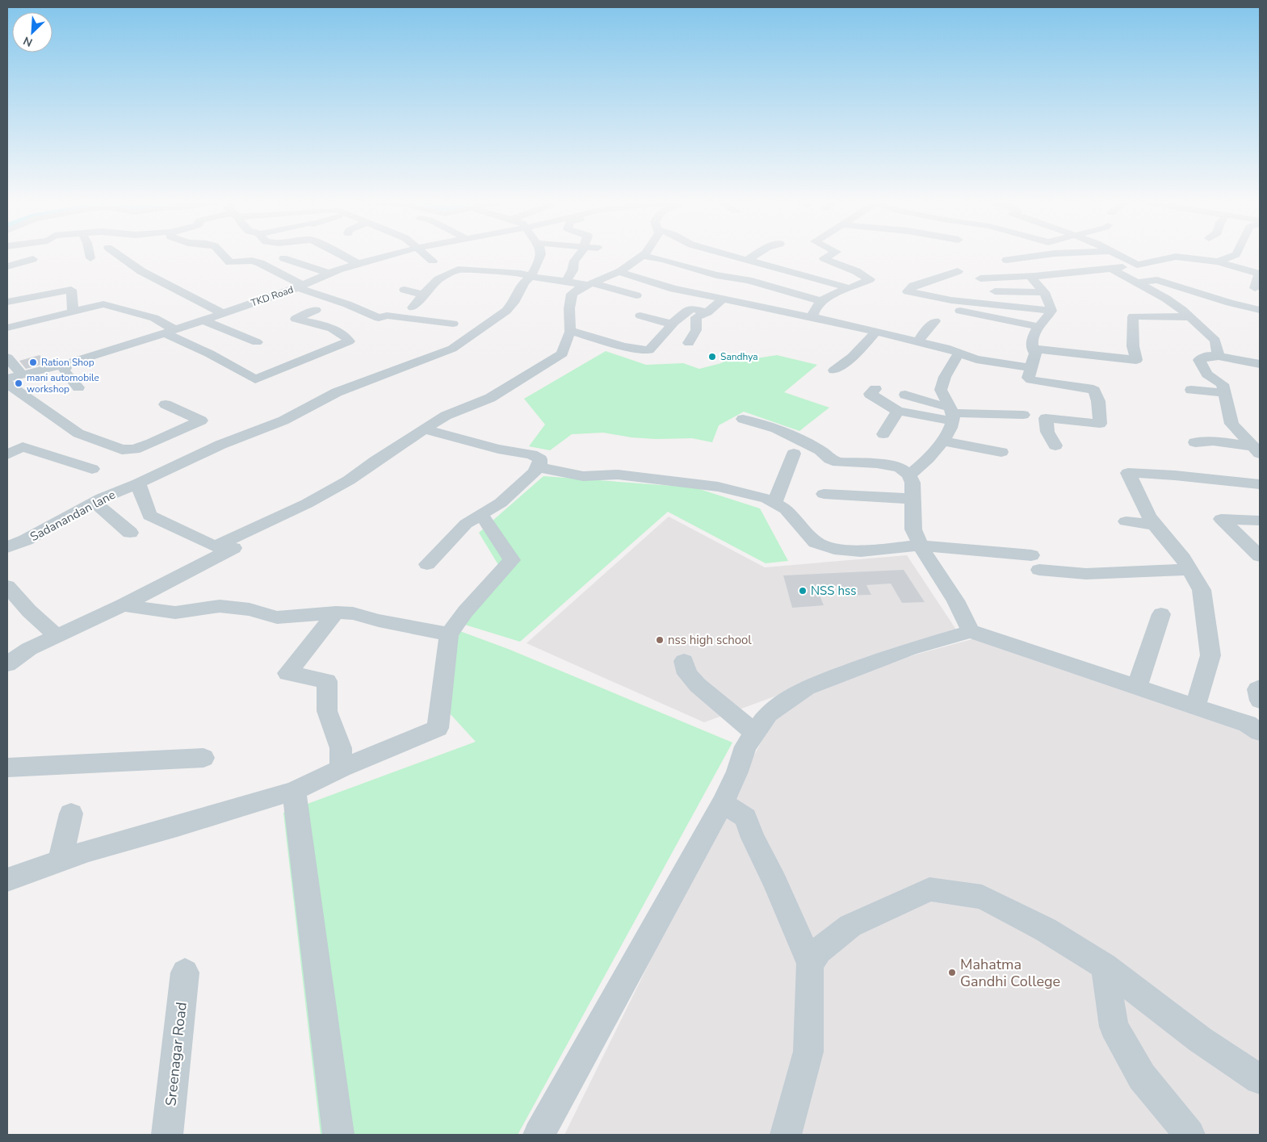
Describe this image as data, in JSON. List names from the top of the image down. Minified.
{"streets":{"street":["TKD Road","Sadanandan lane","Sreenagar Road"]},"places":["Sandhya","Ration Shop","mani automobile workshop","NSS hss","nss high school","Mahatma Gandhi College"],"north":"bottom left"}
